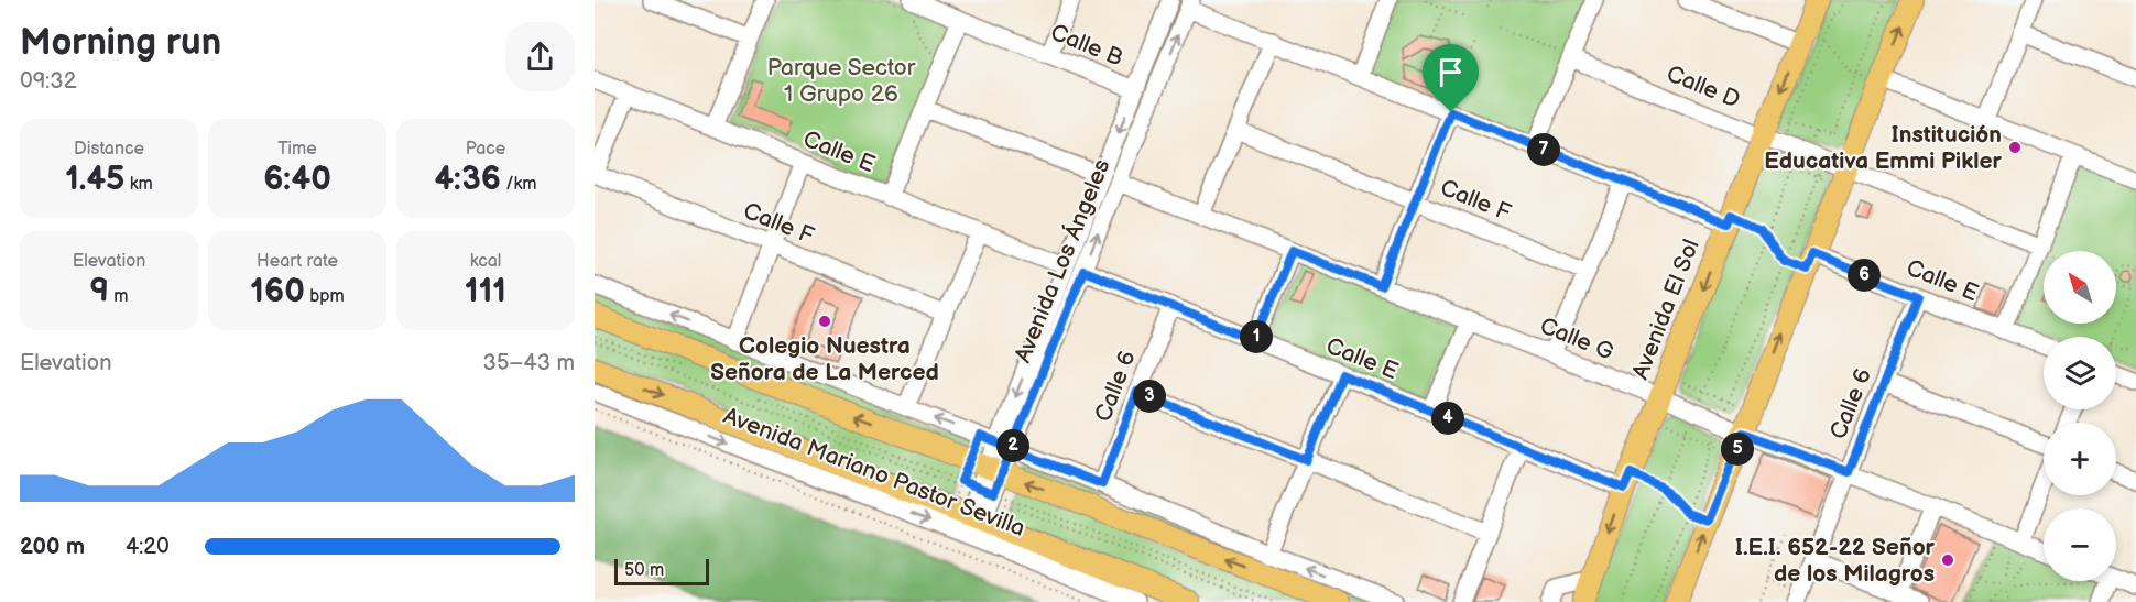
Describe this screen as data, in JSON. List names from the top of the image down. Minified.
{"streets":{"main road":["Avenida El Sol","Avenida Mariano Pastor Sevilla"],"street":["Calle B","Calle D","Calle E","Calle F","Avenida Los Ángeles","Calle G","Calle 6"]},"crossings":[["Calle B","Avenida Los Ángeles"],["Calle D","Avenida El Sol"],["Calle E","Avenida Los Ángeles"],["Calle E","Avenida El Sol"],["Calle E","Calle 6"],["Avenida Los Ángeles","Calle G"],["Avenida Los Ángeles","Avenida Mariano Pastor Sevilla"],["Avenida El Sol","Calle G"],["Calle G","Calle 6"]],"parks":["Parque Sector 1 Grupo 26"],"places":["Institución Educativa Emmi Pikler","Colegio Nuestra Señora de La Merced","I.E.I. 652-22 Señor de los Milagros"],"scale_bar":"50 m","north":"top left","page":{"heading":["Morning run","09:32"],"stats":[["Distance","1.45 km"],["Time","6:40"],["Pace","4:36 /km"],["Elevation","9 m"],["Heart rate","160 bpm"],["kcal","111"]],"pins":["7","6","1","3","4","2","5"],"map_buttons":["+","−"],"chart":["Elevation","35–43 m"],"list":[{"name":"200 m","note":"4:20"}],"scale":"50 m"}}
